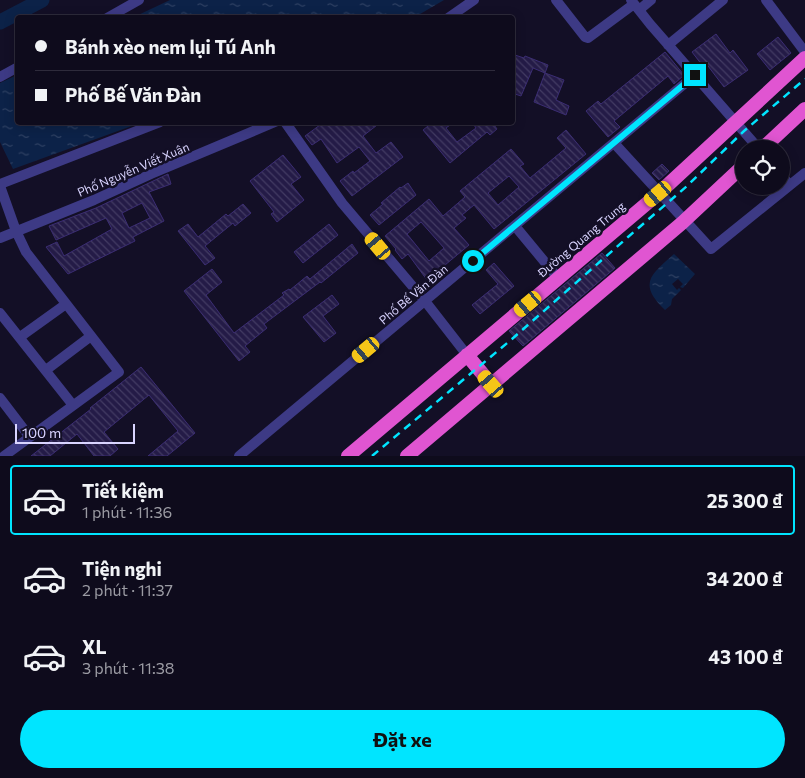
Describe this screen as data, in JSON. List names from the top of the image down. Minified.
{"streets":{"highway":["Đường Quang Trung"],"street":["Phố Nguyễn Viết Xuân","Phố Bế Văn Đàn"]},"scale_bar":"100 m","page":{"banner":["Bánh xèo nem lụi Tú Anh","Phố Bế Văn Đàn"],"scale":"100 m","list":[{"name":"Tiết kiệm","note":"1 phút · 11:36","value":"25 300 ₫"},{"name":"Tiện nghi","note":"2 phút · 11:37","value":"34 200 ₫"},{"name":"XL","note":"3 phút · 11:38","value":"43 100 ₫"}],"buttons":"Đặt xe"}}
